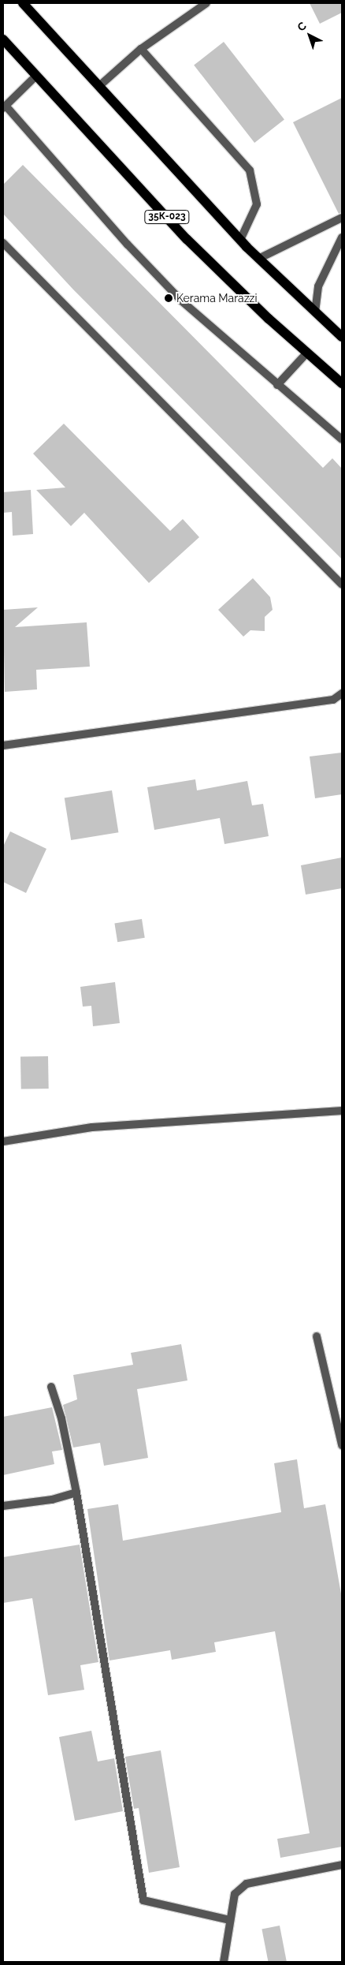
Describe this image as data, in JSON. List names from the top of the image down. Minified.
{"streets":{"main road":["35К-023"]},"places":["Kerama Marazzi"],"north":"top left"}
